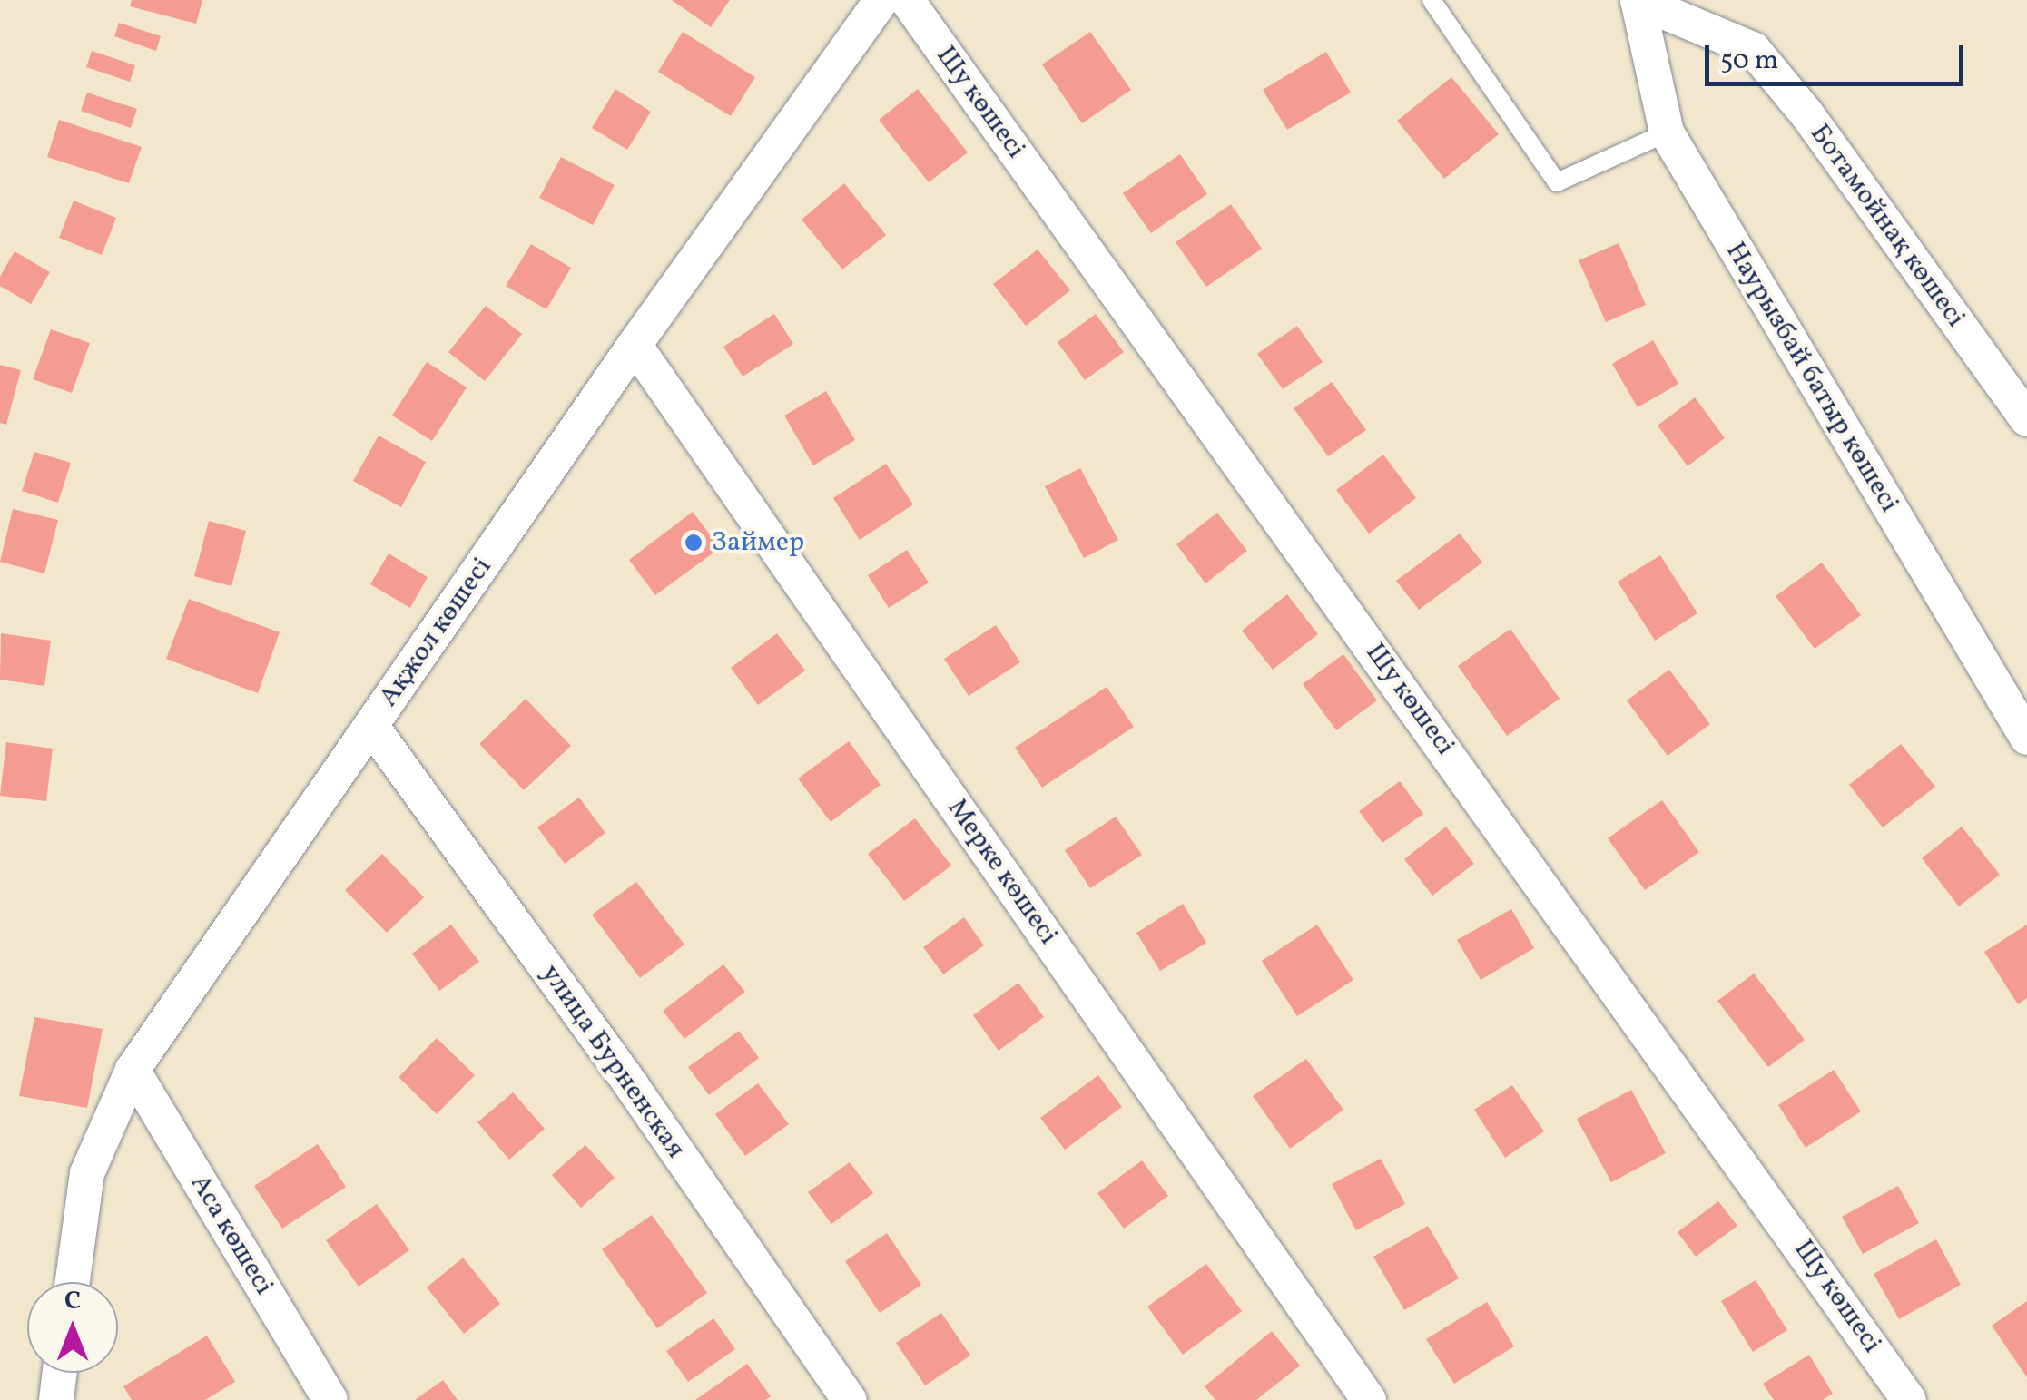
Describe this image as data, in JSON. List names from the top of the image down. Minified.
{"streets":{"street":["Шу көшесі","Ботамойнақ көшесі","Наурызбай батыр көшесі","Ақжол көшесі","Мерке көшесі","улица Бурненская","Аса көшесі"]},"crossings":[["Ботамойнақ көшесі","Наурызбай батыр көшесі"],["Ақжол көшесі","Мерке көшесі"],["Ақжол көшесі","улица Бурненская"],["Ақжол көшесі","Аса көшесі"]],"places":["Займер"],"scale_bar":"50 m","north":"top"}
